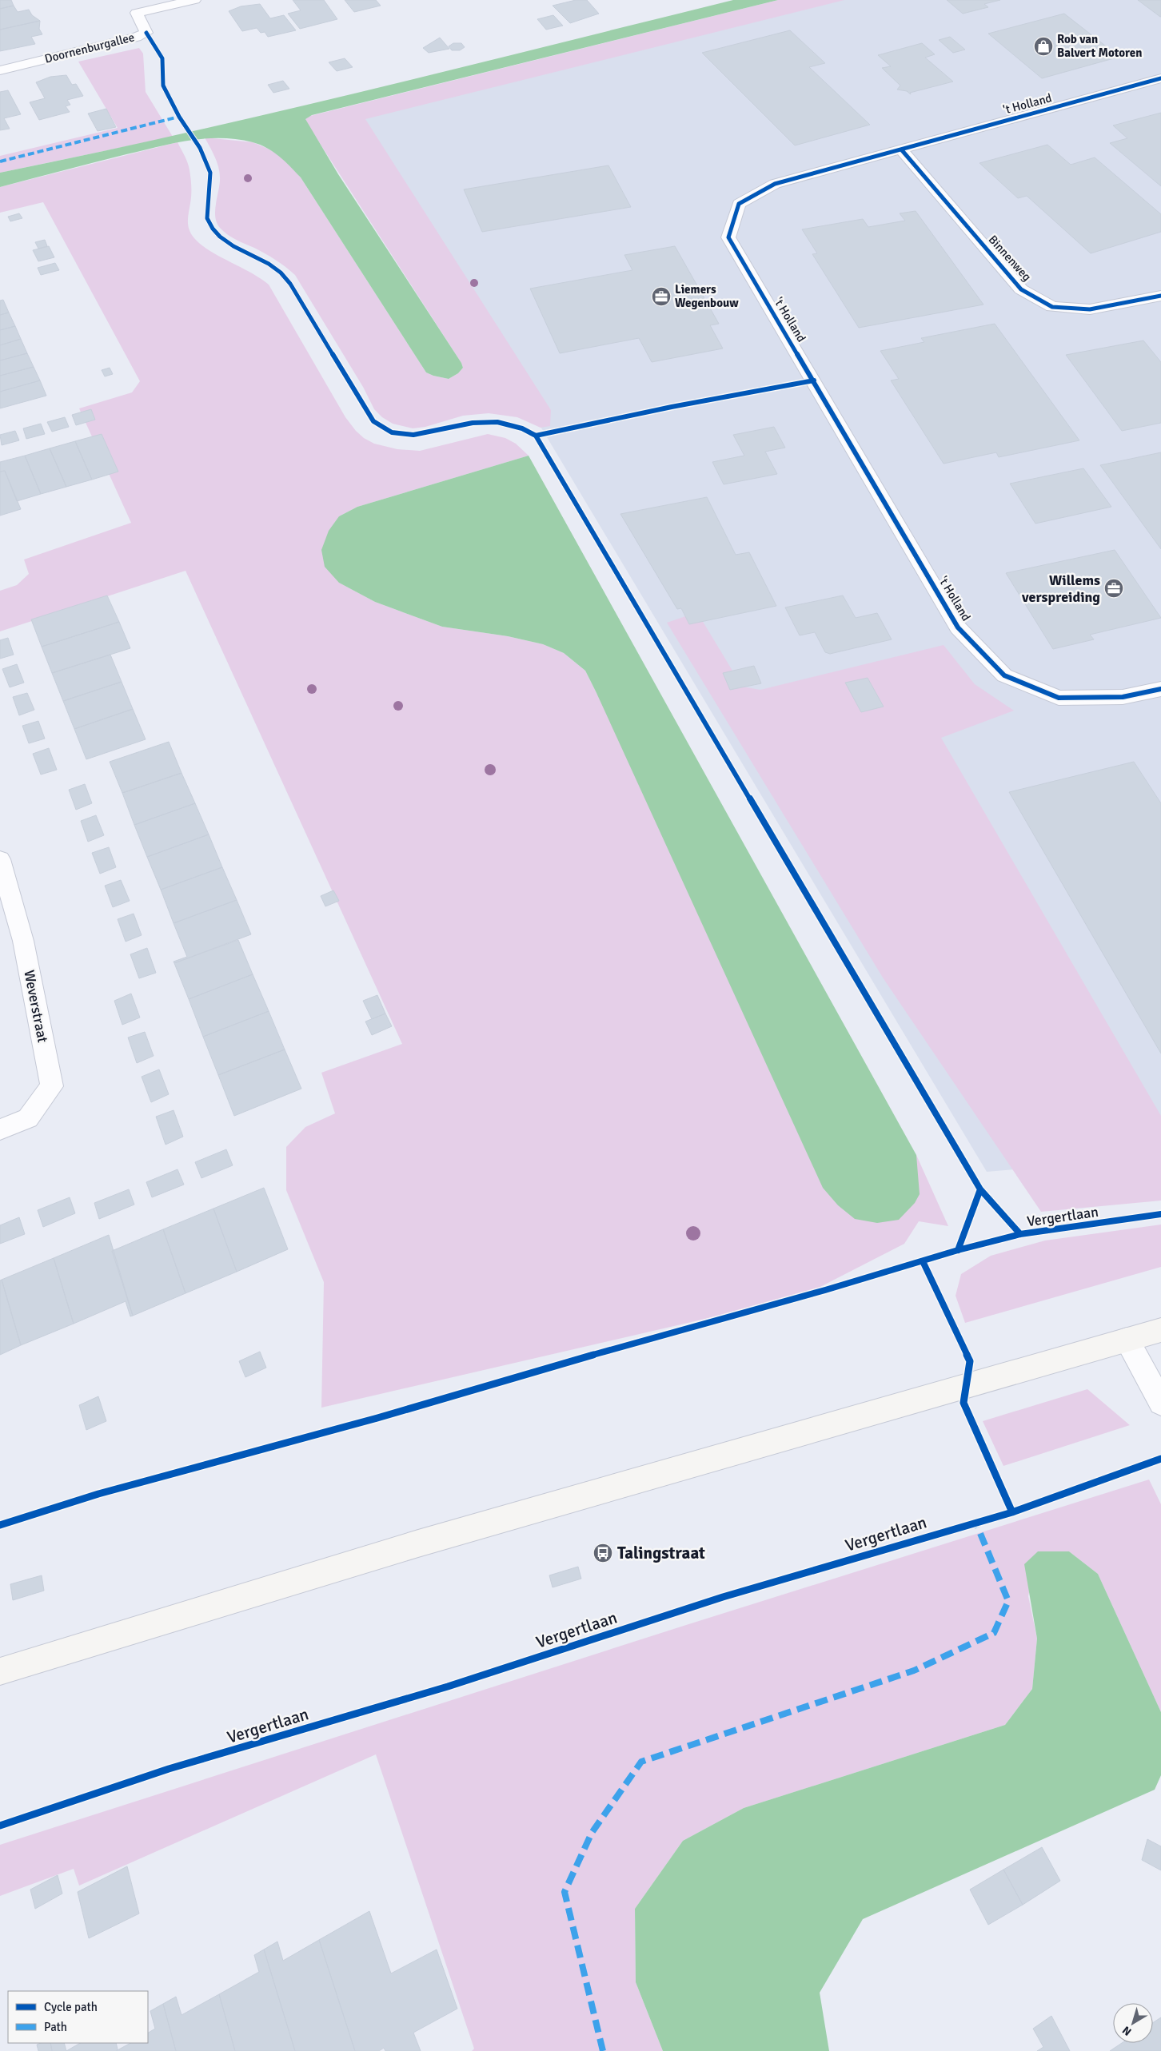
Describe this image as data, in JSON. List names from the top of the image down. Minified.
{"streets":{"street":["Doornenburgallee","'t Holland","Binnenweg","Weverstraat"],"cycle path":["Vergertlaan"]},"crossings":[["'t Holland","Binnenweg"]],"places":{"shop":["Rob van Balvert Motoren"],"office":["Liemers Wegenbouw","Willems verspreiding"],"bus stop":["Talingstraat"]},"legend":["Cycle path","Path"],"north":"bottom left"}
